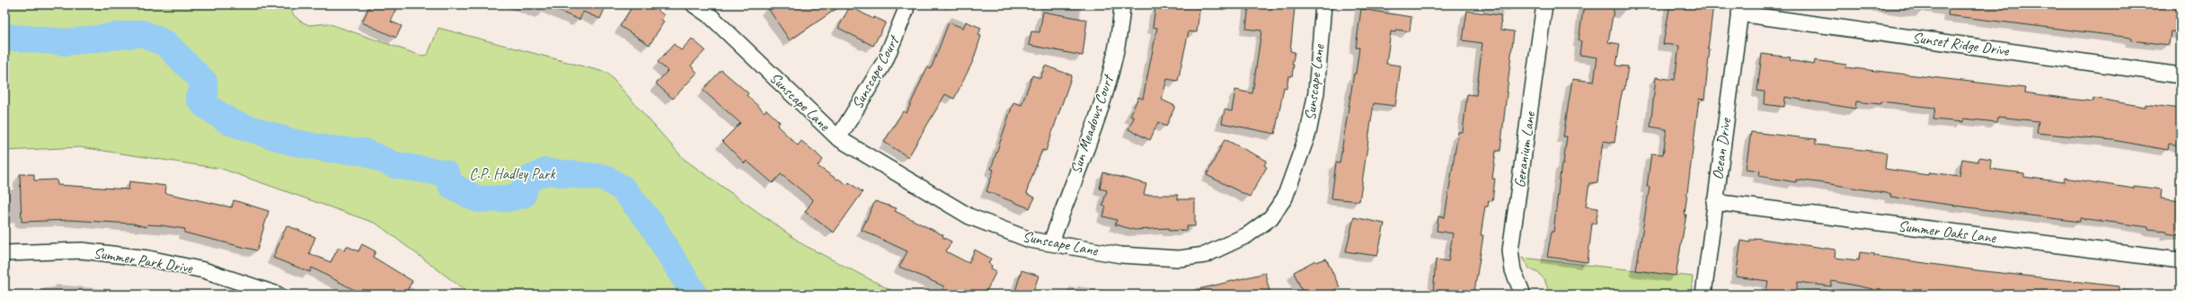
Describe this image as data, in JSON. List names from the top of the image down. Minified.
{"streets":{"street":["Sunset Ridge Drive","Sunscape Court","Sunscape Lane","Sun Meadows Court","Ocean Drive","Geranium Lane","Summer Oaks Lane","Summer Park Drive"]},"crossings":[["Sunset Ridge Drive","Ocean Drive"],["Sunscape Court","Sunscape Lane"],["Sunscape Lane","Sun Meadows Court"],["Ocean Drive","Summer Oaks Lane"]],"parks":["C.P. Hadley Park"]}
